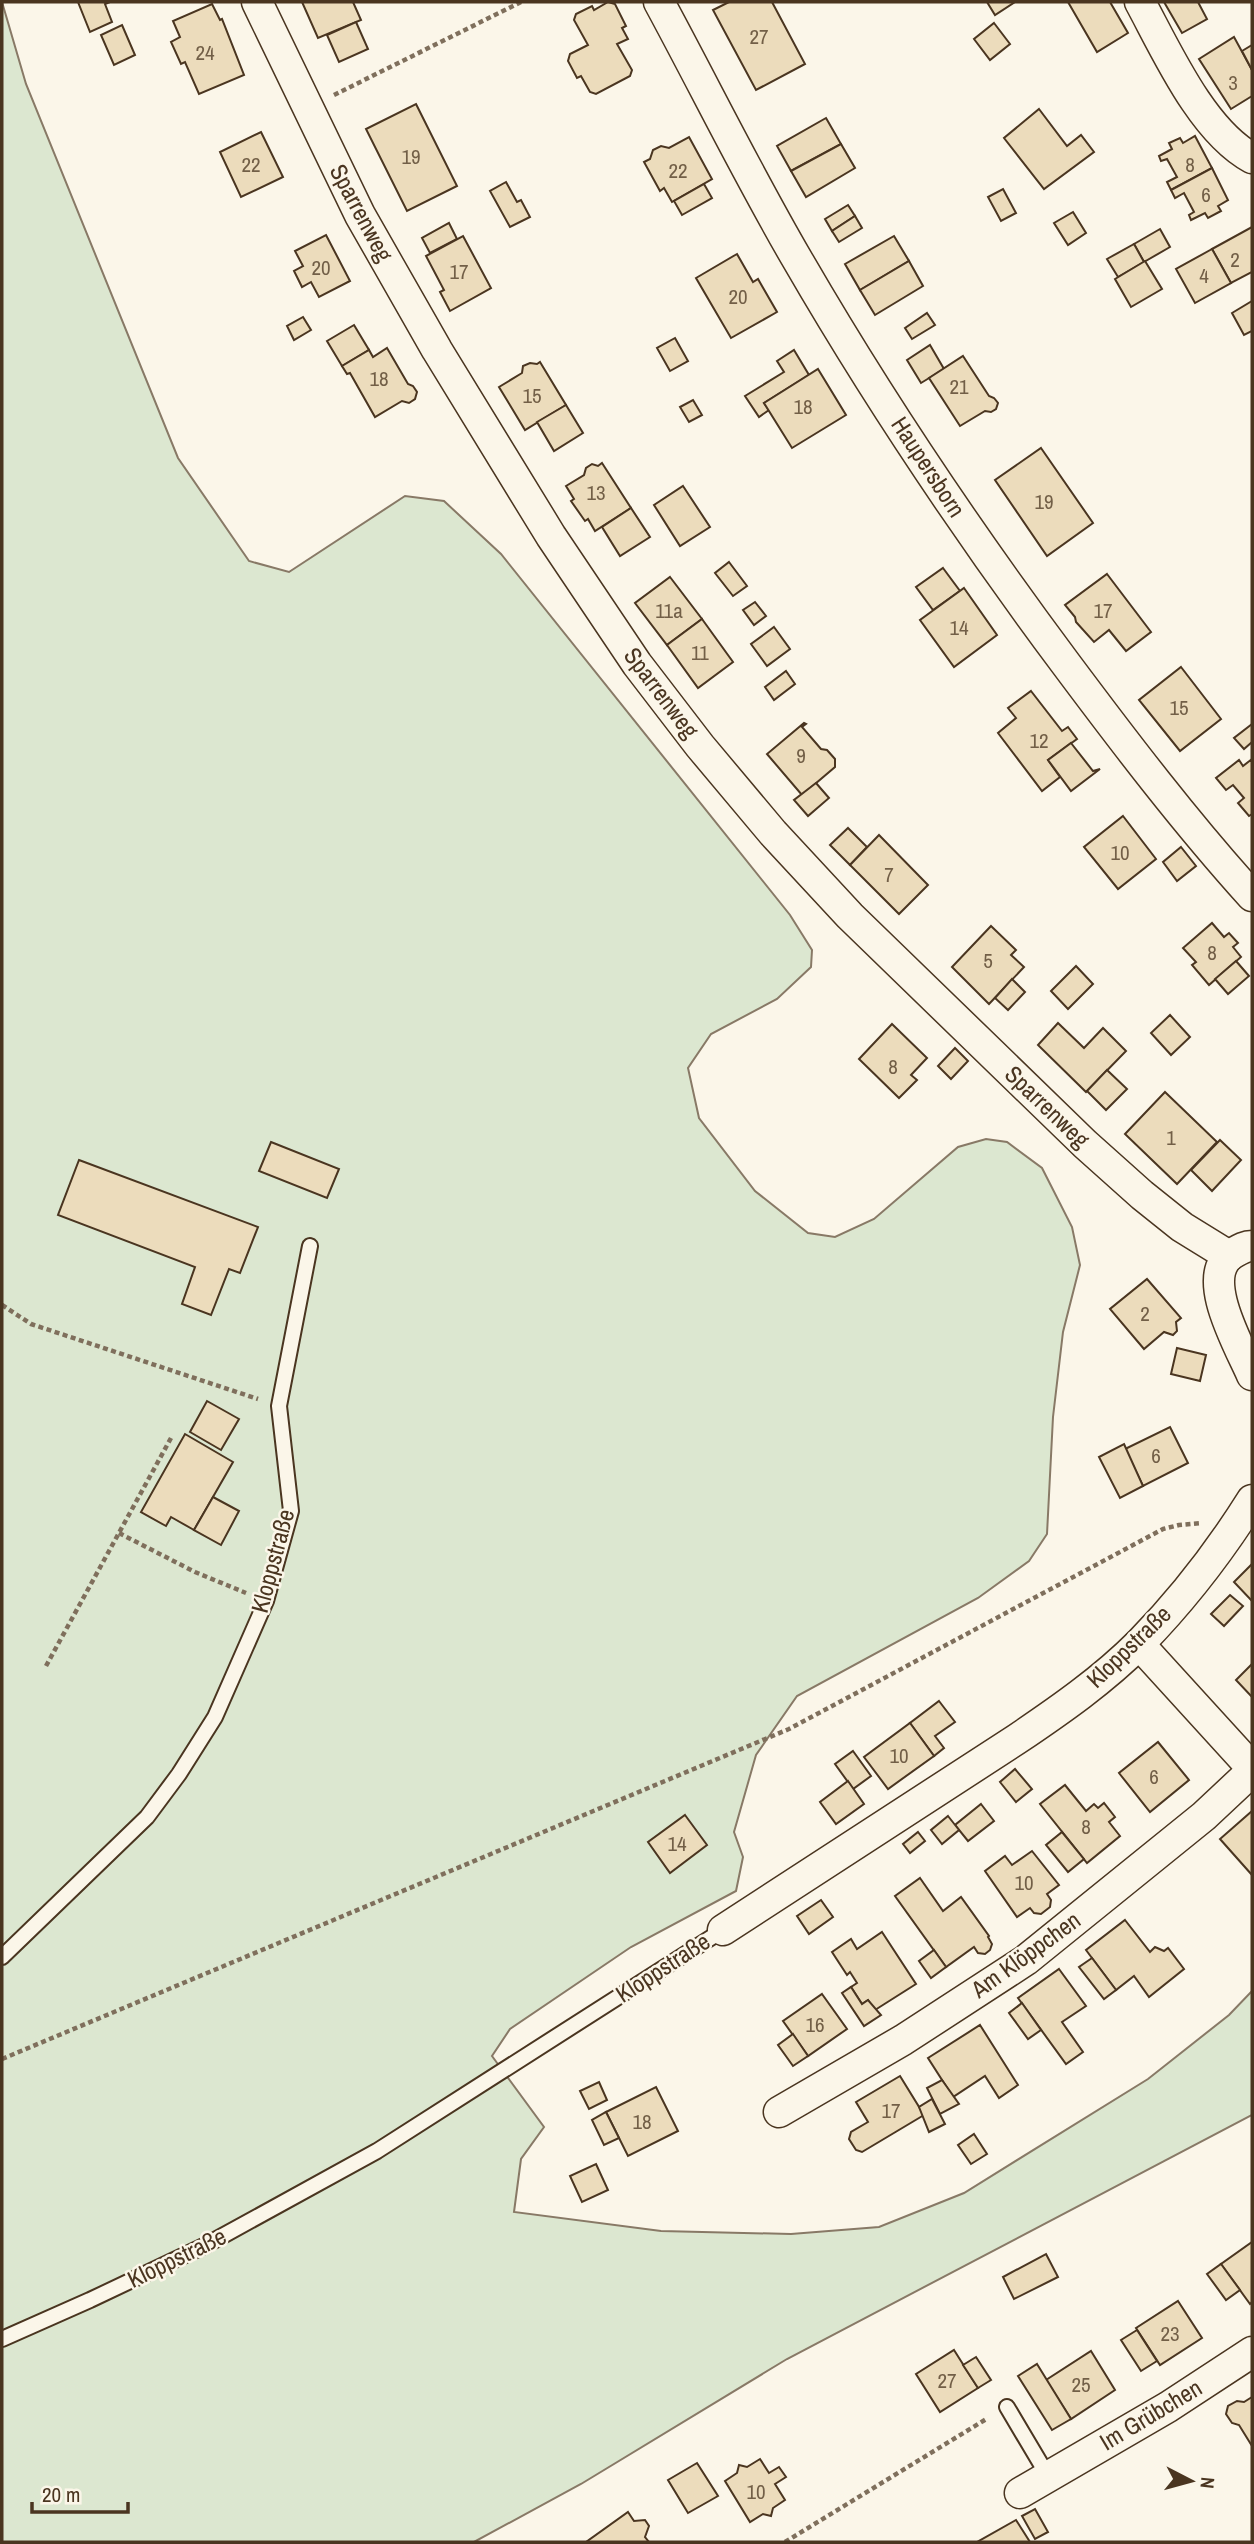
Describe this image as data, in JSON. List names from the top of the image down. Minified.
{"streets":{"street":["Sparrenweg","Haupersborn","Kloppstraße","Am Klöppchen","Im Grübchen"]},"crossings":[["Kloppstraße","Am Klöppchen"]],"house_numbers":["27","24","3","19","22","8","22","6","2","20","17","4","20","18","21","15","18","13","19","11a","17","14","11","15","12","9","10","7","8","5","8","1","2","6","10","6","8","14","10","16","17","18","23","27","25","10"],"scale_bar":"20 m","north":"right"}
